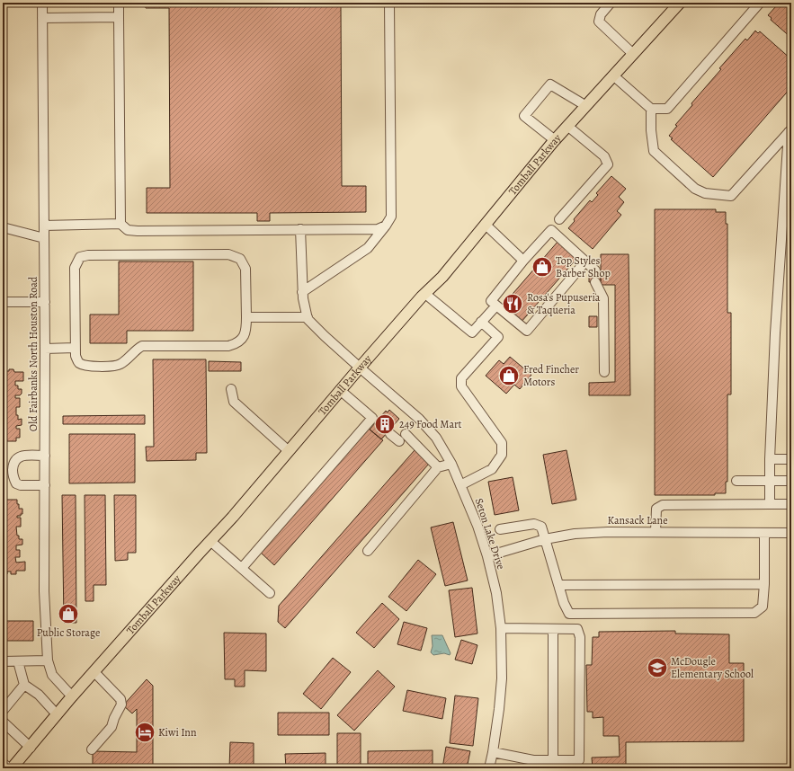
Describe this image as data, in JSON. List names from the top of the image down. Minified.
{"streets":{"main road":["Tomball Parkway"],"street":["Old Fairbanks North Houston Road","Kansack Lane","Seton Lake Drive"]},"crossings":[["Tomball Parkway","Old Fairbanks North Houston Road"],["Tomball Parkway","Seton Lake Drive"],["Kansack Lane","Seton Lake Drive"]],"places":{"shop":["Top Styles Barber Shop","Fred Fincher Motors","Public Storage"],"restaurant":["Rosa's Pupuseria & Taqueria"],"building":["249 Food Mart"],"school or university":["McDougle Elementary School"],"hotel":["Kiwi Inn"]}}
